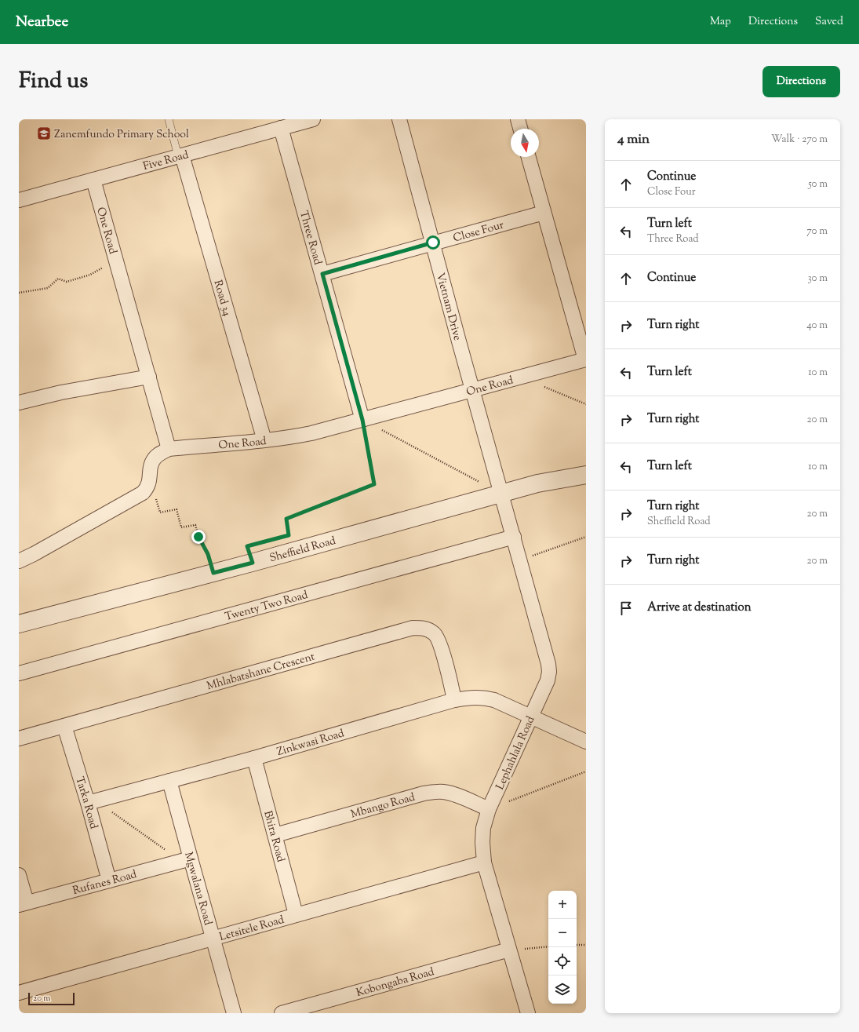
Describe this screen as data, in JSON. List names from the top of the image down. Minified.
{"streets":{"street":["Five Road","One Road","Close Four","Three Road","Road 34","Vietnam Drive","Sheffield Road","Twenty Two Road","Mhlabatshane Crescent","Zinkwasi Road","Lephahlala Road","Tarka Road","Mbango Road","Bhira Road","Rufanes Road","Mgwalana Road","Letsitele Road","Kobongaba Road"]},"crossings":[["Five Road","One Road"],["Five Road","Three Road"],["Five Road","Road 34"],["One Road","Three Road"],["One Road","Road 34"],["One Road","Vietnam Drive"],["Close Four","Three Road"],["Close Four","Vietnam Drive"],["Vietnam Drive","Sheffield Road"],["Vietnam Drive","Lephahlala Road"],["Sheffield Road","Lephahlala Road"],["Twenty Two Road","Lephahlala Road"],["Mhlabatshane Crescent","Zinkwasi Road"],["Mhlabatshane Crescent","Tarka Road"],["Zinkwasi Road","Lephahlala Road"],["Zinkwasi Road","Tarka Road"],["Zinkwasi Road","Bhira Road"],["Zinkwasi Road","Mgwalana Road"],["Lephahlala Road","Mbango Road"],["Lephahlala Road","Letsitele Road"],["Lephahlala Road","Kobongaba Road"],["Tarka Road","Rufanes Road"],["Mbango Road","Bhira Road"],["Bhira Road","Letsitele Road"],["Rufanes Road","Mgwalana Road"],["Mgwalana Road","Letsitele Road"]],"places":{"school or university":["Zanemfundo Primary School"]},"scale_bar":"20 m","north":"bottom","page":{"header":"Nearbee","nav":["Map","Directions","Saved"],"title":"Find us","buttons":"Directions","heading":["4 min","Walk · 270 m"],"list":[["Continue","Close Four","50 m"],["Turn left","Three Road","70 m"],["Continue","30 m"],["Turn right","40 m"],["Turn left","10 m"],["Turn right","20 m"],["Turn left","10 m"],["Turn right","Sheffield Road","20 m"],["Turn right","20 m"],"Arrive at destination"],"map_buttons":["+","−"],"scale":"20 m"}}
